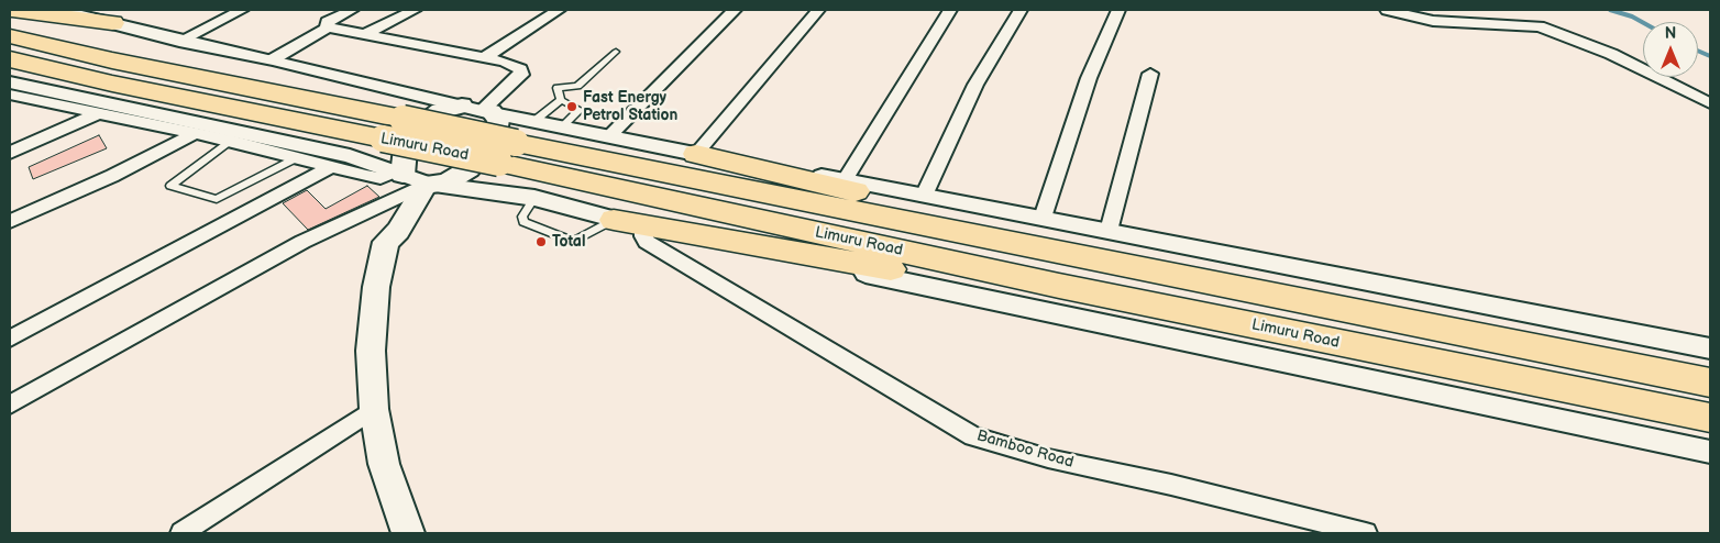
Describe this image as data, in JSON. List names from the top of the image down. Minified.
{"streets":{"highway":["Limuru Road"],"street":["Bamboo Road"]},"places":["Fast Energy Petrol Station","Total"],"north":"top"}
